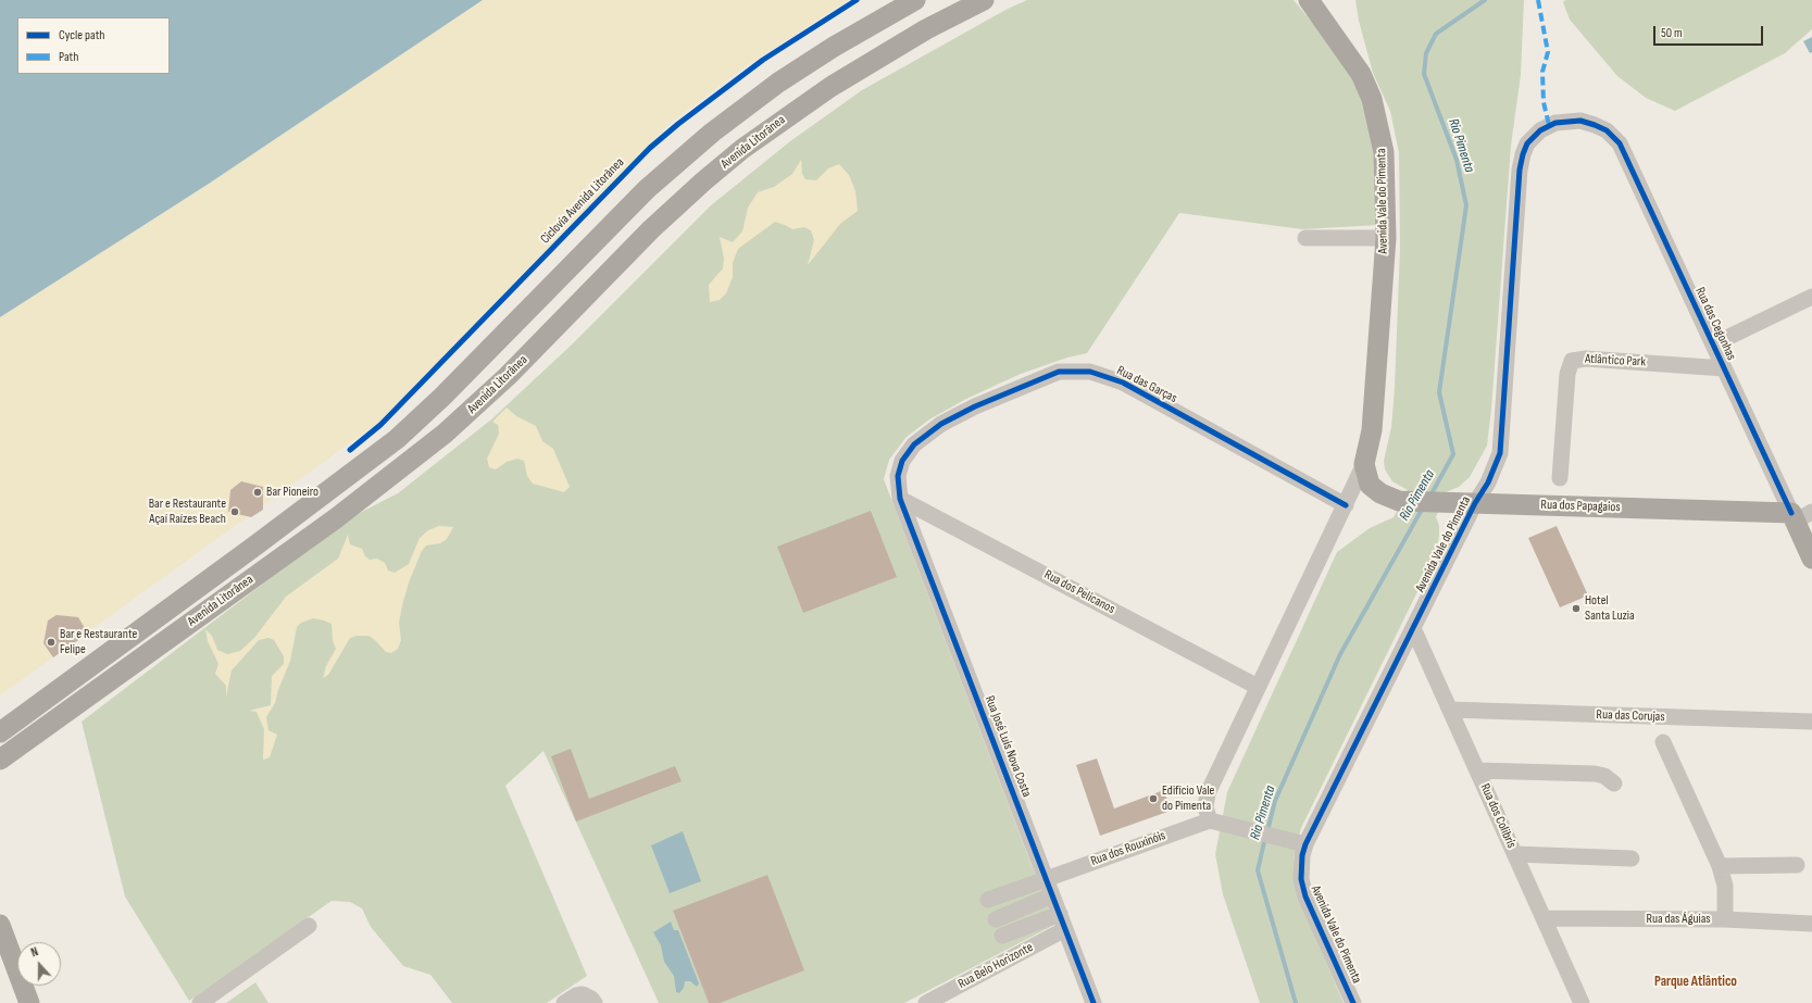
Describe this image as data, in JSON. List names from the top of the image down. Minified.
{"streets":{"main road":["Avenida Litorânea","Avenida Vale do Pimenta","Rua das Cegonhas","Rua dos Papagaios"],"street":["Atlântico Park","Rua das Garças","Rua dos Pelicanos","Rua das Corujas","Rua José Luís Nova Costa","Rua dos Colibrís","Rua dos Rouxinóis","Rua das Águias","Rua Belo Horizonte"],"cycle path":["Ciclovia Avenida Litorânea"]},"crossings":[["Avenida Vale do Pimenta","Rua das Cegonhas"],["Avenida Vale do Pimenta","Rua dos Papagaios"],["Avenida Vale do Pimenta","Rua dos Colibrís"],["Rua das Cegonhas","Atlântico Park"],["Rua das Cegonhas","Rua dos Papagaios"],["Rua das Garças","Rua dos Pelicanos"],["Rua das Garças","Rua José Luís Nova Costa"],["Rua dos Pelicanos","Rua José Luís Nova Costa"],["Rua das Corujas","Rua dos Colibrís"],["Rua José Luís Nova Costa","Rua dos Rouxinóis"],["Rua José Luís Nova Costa","Rua Belo Horizonte"],["Rua dos Colibrís","Rua das Águias"]],"districts":["Parque Atlântico"],"water":["Rio Pimenta"],"places":["Bar Pioneiro","Bar e Restaurante Açaí Raízes Beach","Hotel Santa Luzia","Bar e Restaurante Felipe","Edifício Vale do Pimenta"],"legend":["Cycle path","Path"],"scale_bar":"50 m","north":"top"}
